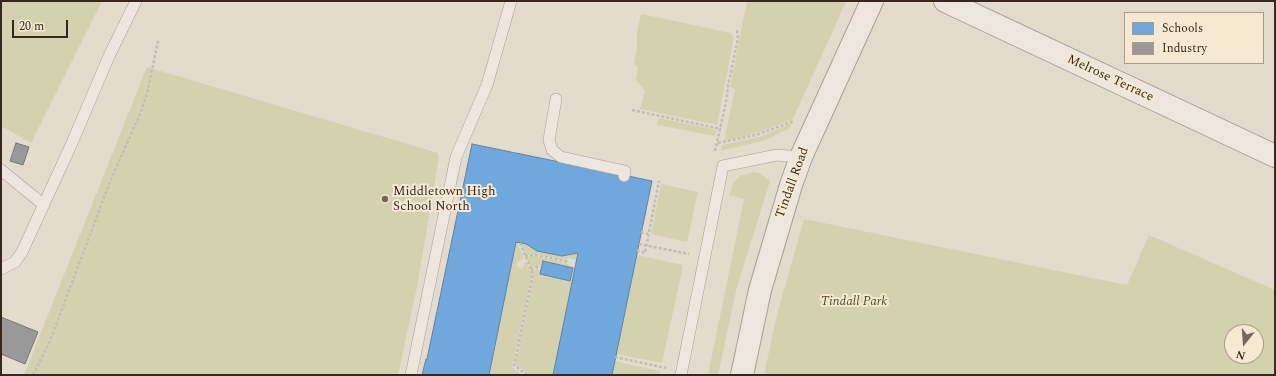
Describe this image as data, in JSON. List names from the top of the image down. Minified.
{"streets":{"street":["Melrose Terrace","Tindall Road"]},"parks":["Tindall Park"],"places":["Middletown High School North"],"legend":["Schools","Industry"],"scale_bar":"20 m","north":"bottom"}
